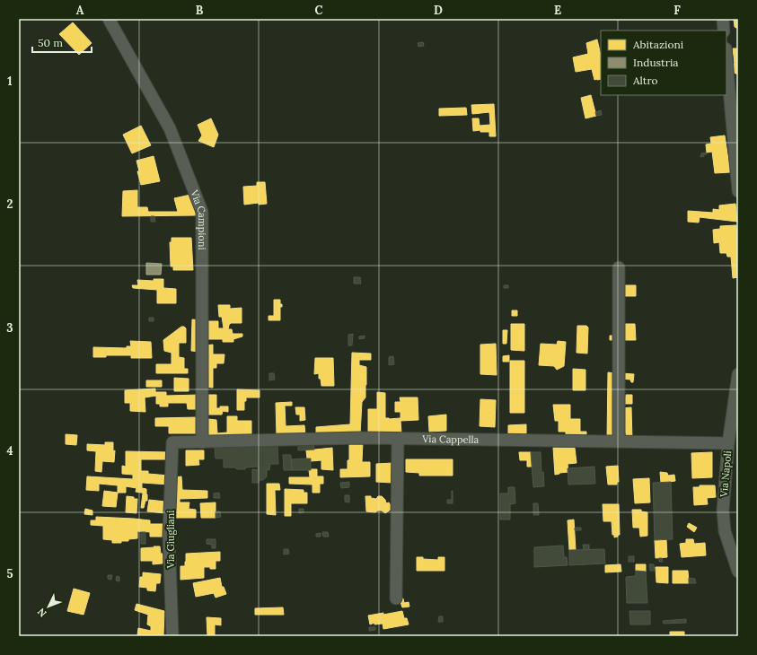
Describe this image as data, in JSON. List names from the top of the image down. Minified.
{"streets":{"street":["Via Campioni","Via Cappella","Via Napoli","Via Giugliani"]},"crossings":[["Via Campioni","Via Cappella"],["Via Cappella","Via Napoli"],["Via Cappella","Via Giugliani"]],"legend":["Abitazioni","Industria","Altro"],"scale_bar":"50 m","north":"bottom left","grid":{"columns":["A","B","C","D","E","F"],"rows":["1","2","3","4","5"]}}
